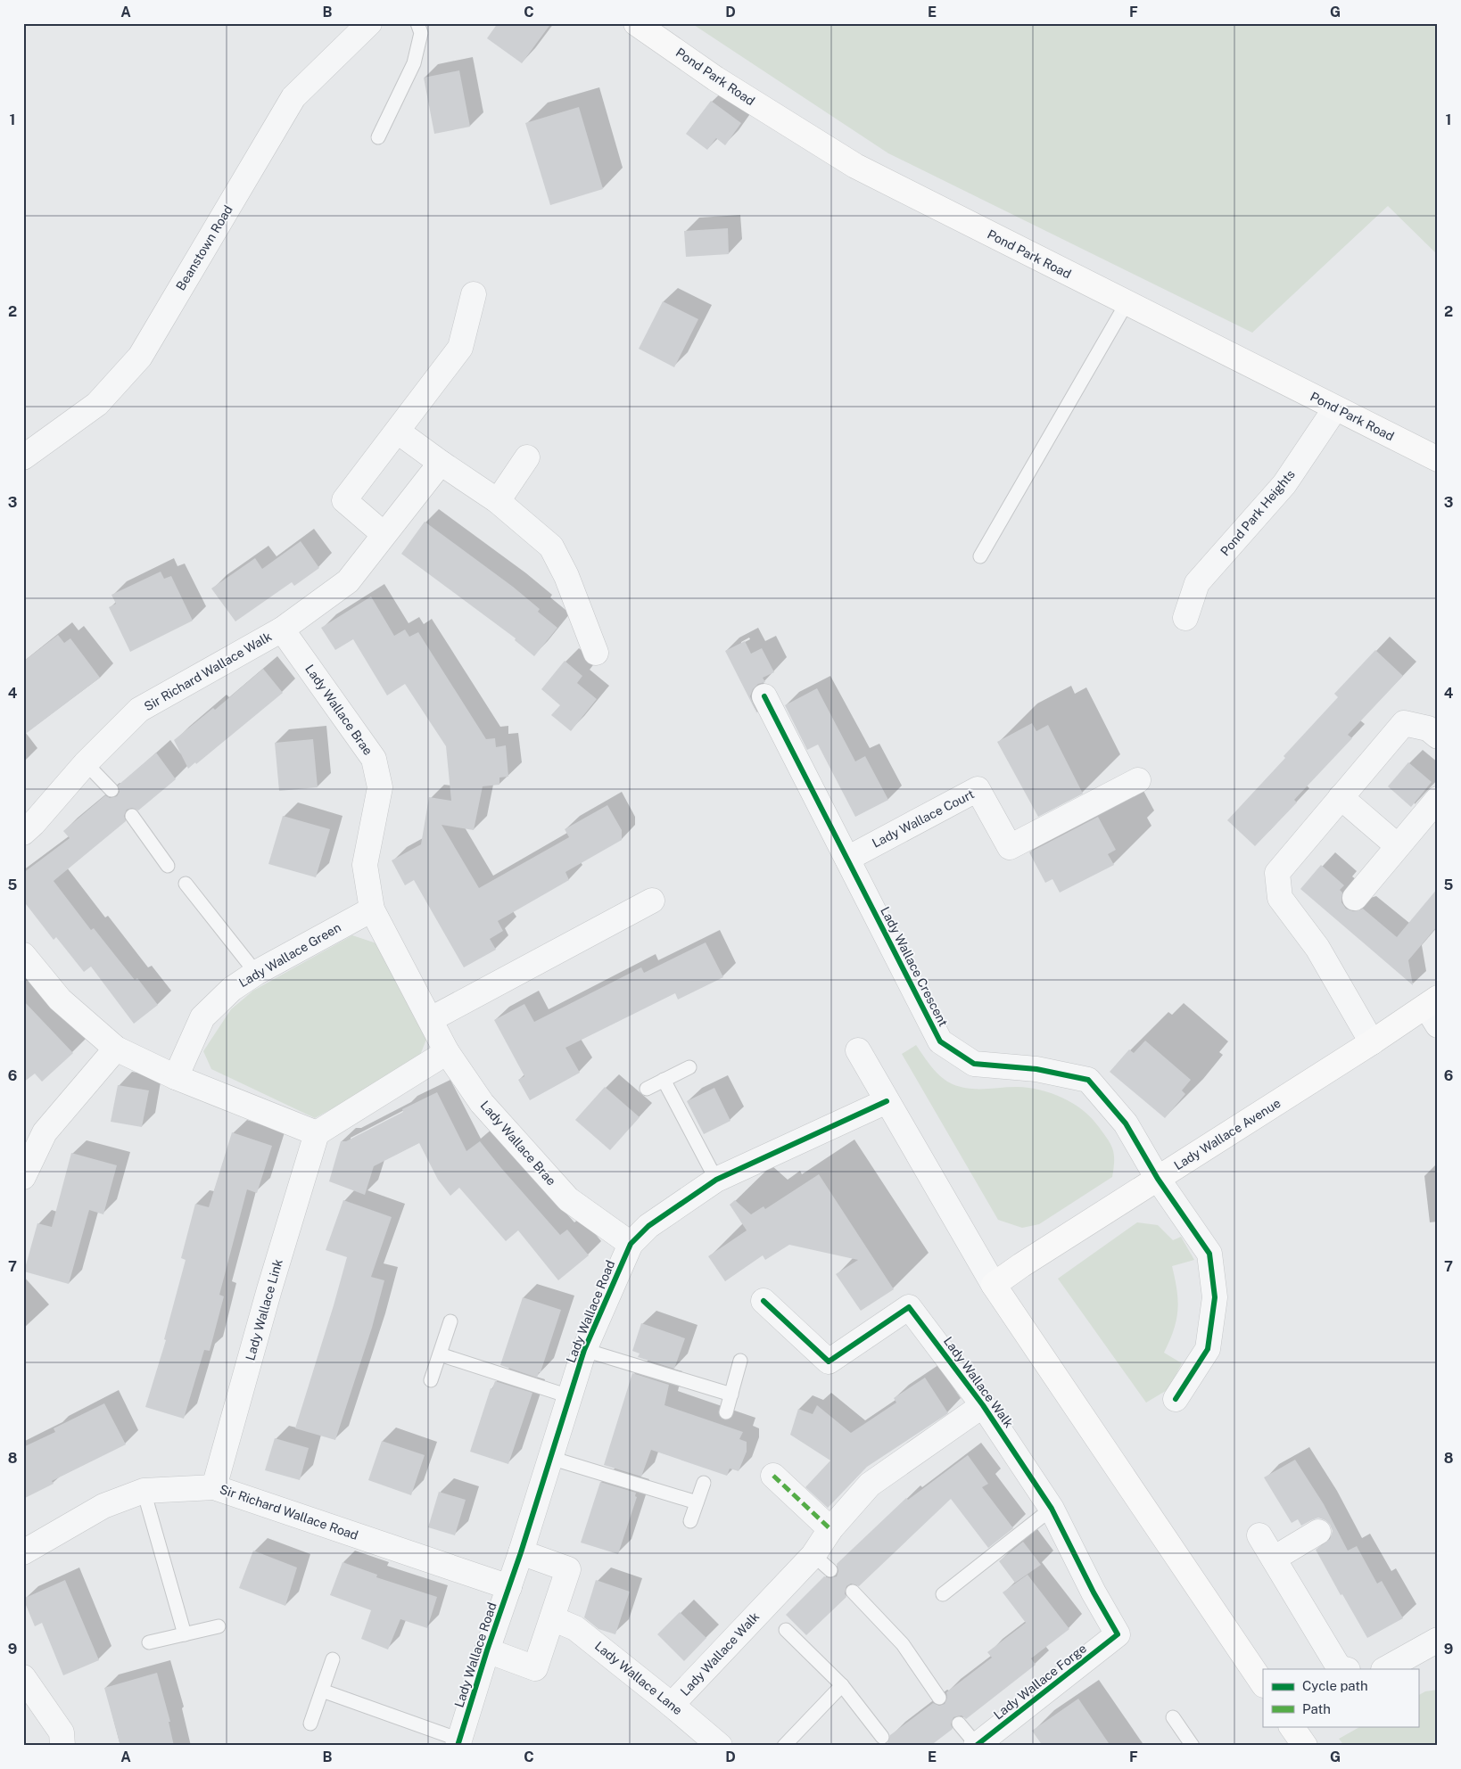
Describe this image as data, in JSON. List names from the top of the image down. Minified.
{"streets":{"main road":["Pond Park Road","Lady Wallace Avenue"],"street":["Beanstown Road","Pond Park Heights","Sir Richard Wallace Walk","Lady Wallace Brae","Lady Wallace Court","Lady Wallace Green","Lady Wallace Crescent","Lady Wallace Link","Lady Wallace Road","Lady Wallace Walk","Sir Richard Wallace Road","Lady Wallace Lane","Lady Wallace Forge"]},"crossings":[["Pond Park Road","Pond Park Heights"],["Sir Richard Wallace Walk","Lady Wallace Brae"],["Lady Wallace Brae","Lady Wallace Green"],["Lady Wallace Brae","Lady Wallace Road"],["Lady Wallace Court","Lady Wallace Crescent"],["Lady Wallace Crescent","Lady Wallace Avenue"],["Lady Wallace Link","Sir Richard Wallace Road"],["Lady Wallace Road","Sir Richard Wallace Road"],["Lady Wallace Road","Lady Wallace Lane"],["Lady Wallace Walk","Lady Wallace Lane"],["Lady Wallace Walk","Lady Wallace Forge"]],"legend":["Cycle path","Path"],"grid":{"columns":["A","B","C","D","E","F","G"],"rows":["1","2","3","4","5","6","7","8","9"]}}
